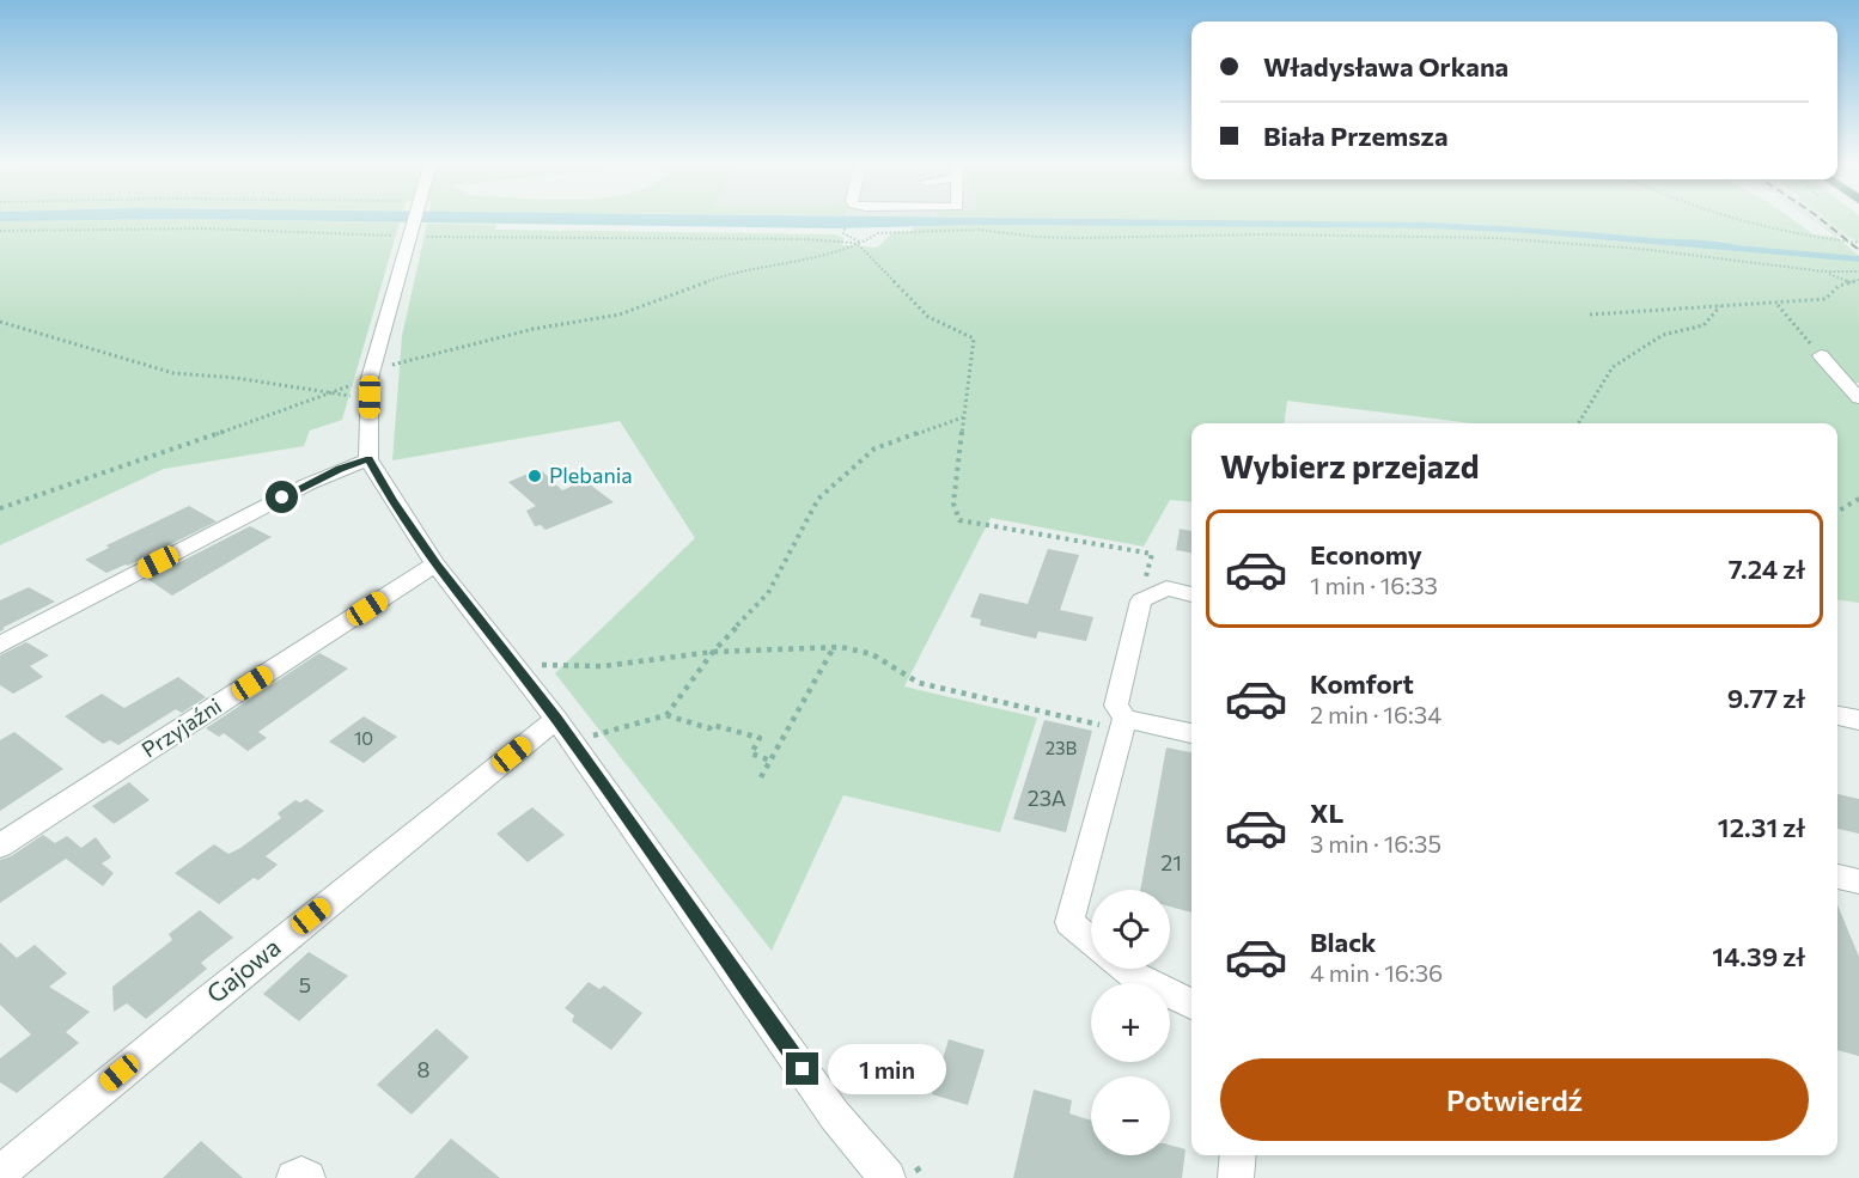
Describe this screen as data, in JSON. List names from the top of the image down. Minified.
{"streets":{"street":["Przyjaźni","Gajowa"]},"places":["Plebania"],"house_numbers":["10","23B","23A","21","5","8"],"page":{"banner":["Władysława Orkana","Biała Przemsza"],"heading":"Wybierz przejazd","list":[{"name":"Economy","note":"1 min · 16:33","value":"7.24 zł"},{"name":"Komfort","note":"2 min · 16:34","value":"9.77 zł"},{"name":"XL","note":"3 min · 16:35","value":"12.31 zł"},{"name":"Black","note":"4 min · 16:36","value":"14.39 zł"}],"map_buttons":["+","−"],"bubble":"1 min","buttons":"Potwierdź"}}
